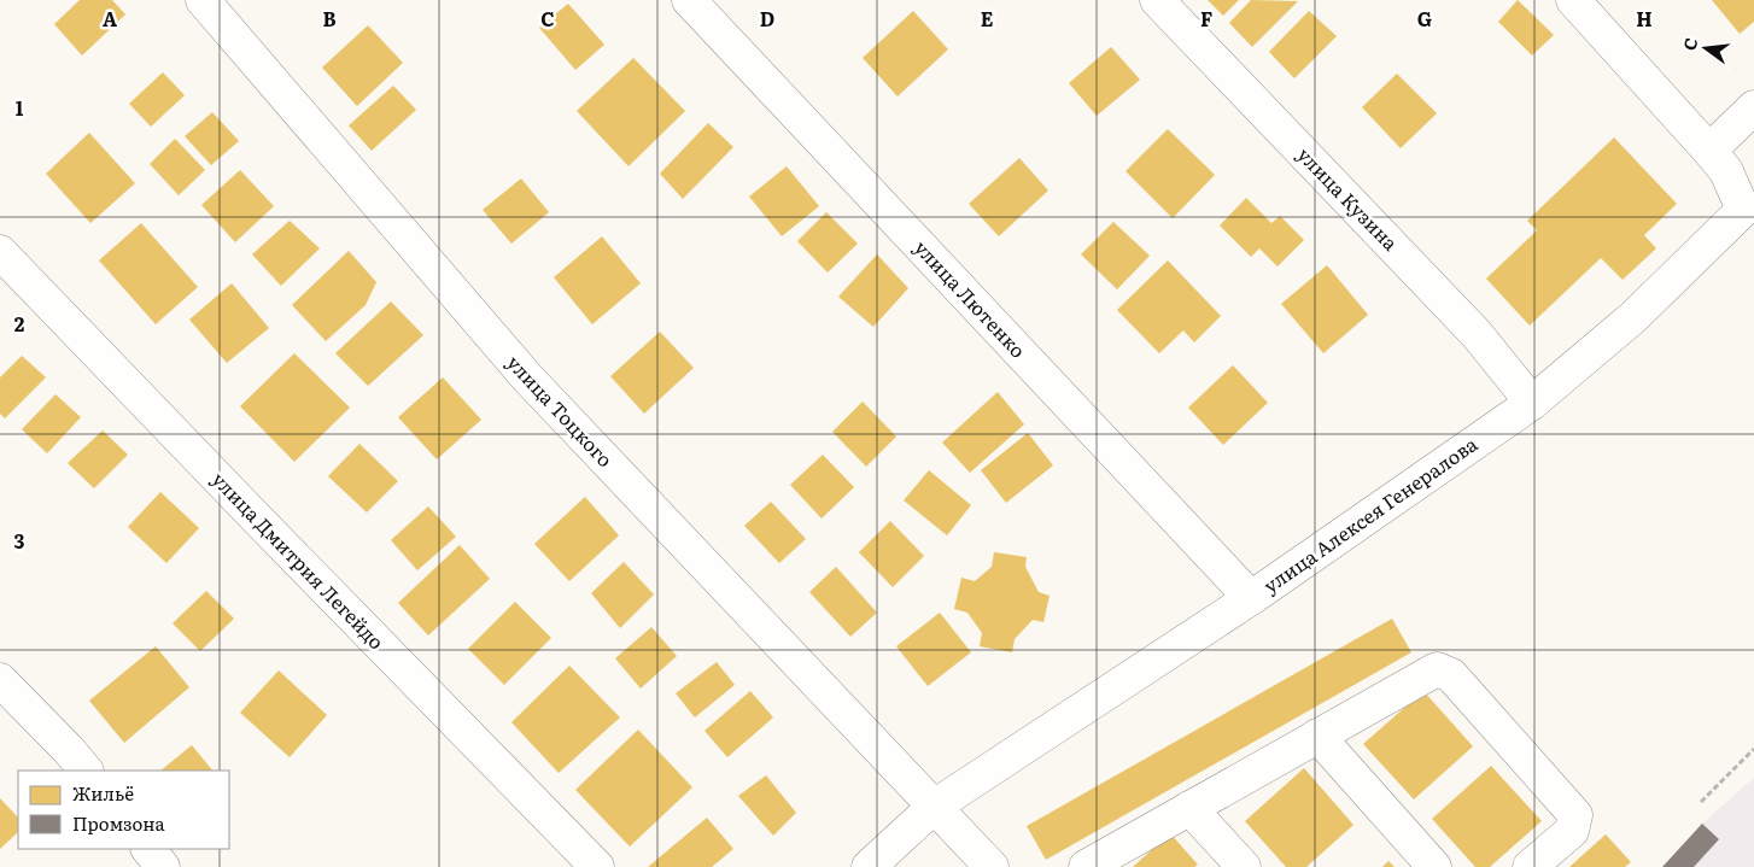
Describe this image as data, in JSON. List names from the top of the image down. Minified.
{"streets":{"street":["улица Кузина","улица Лютенко","улица Тоцкого","улица Алексея Генералова","улица Дмитрия Легейдо"]},"crossings":[["улица Кузина","улица Алексея Генералова"],["улица Лютенко","улица Алексея Генералова"],["улица Тоцкого","улица Алексея Генералова"]],"legend":["Жильё","Промзона"],"north":"left","grid":{"columns":["A","B","C","D","E","F","G","H"],"rows":["1","2","3"]}}
